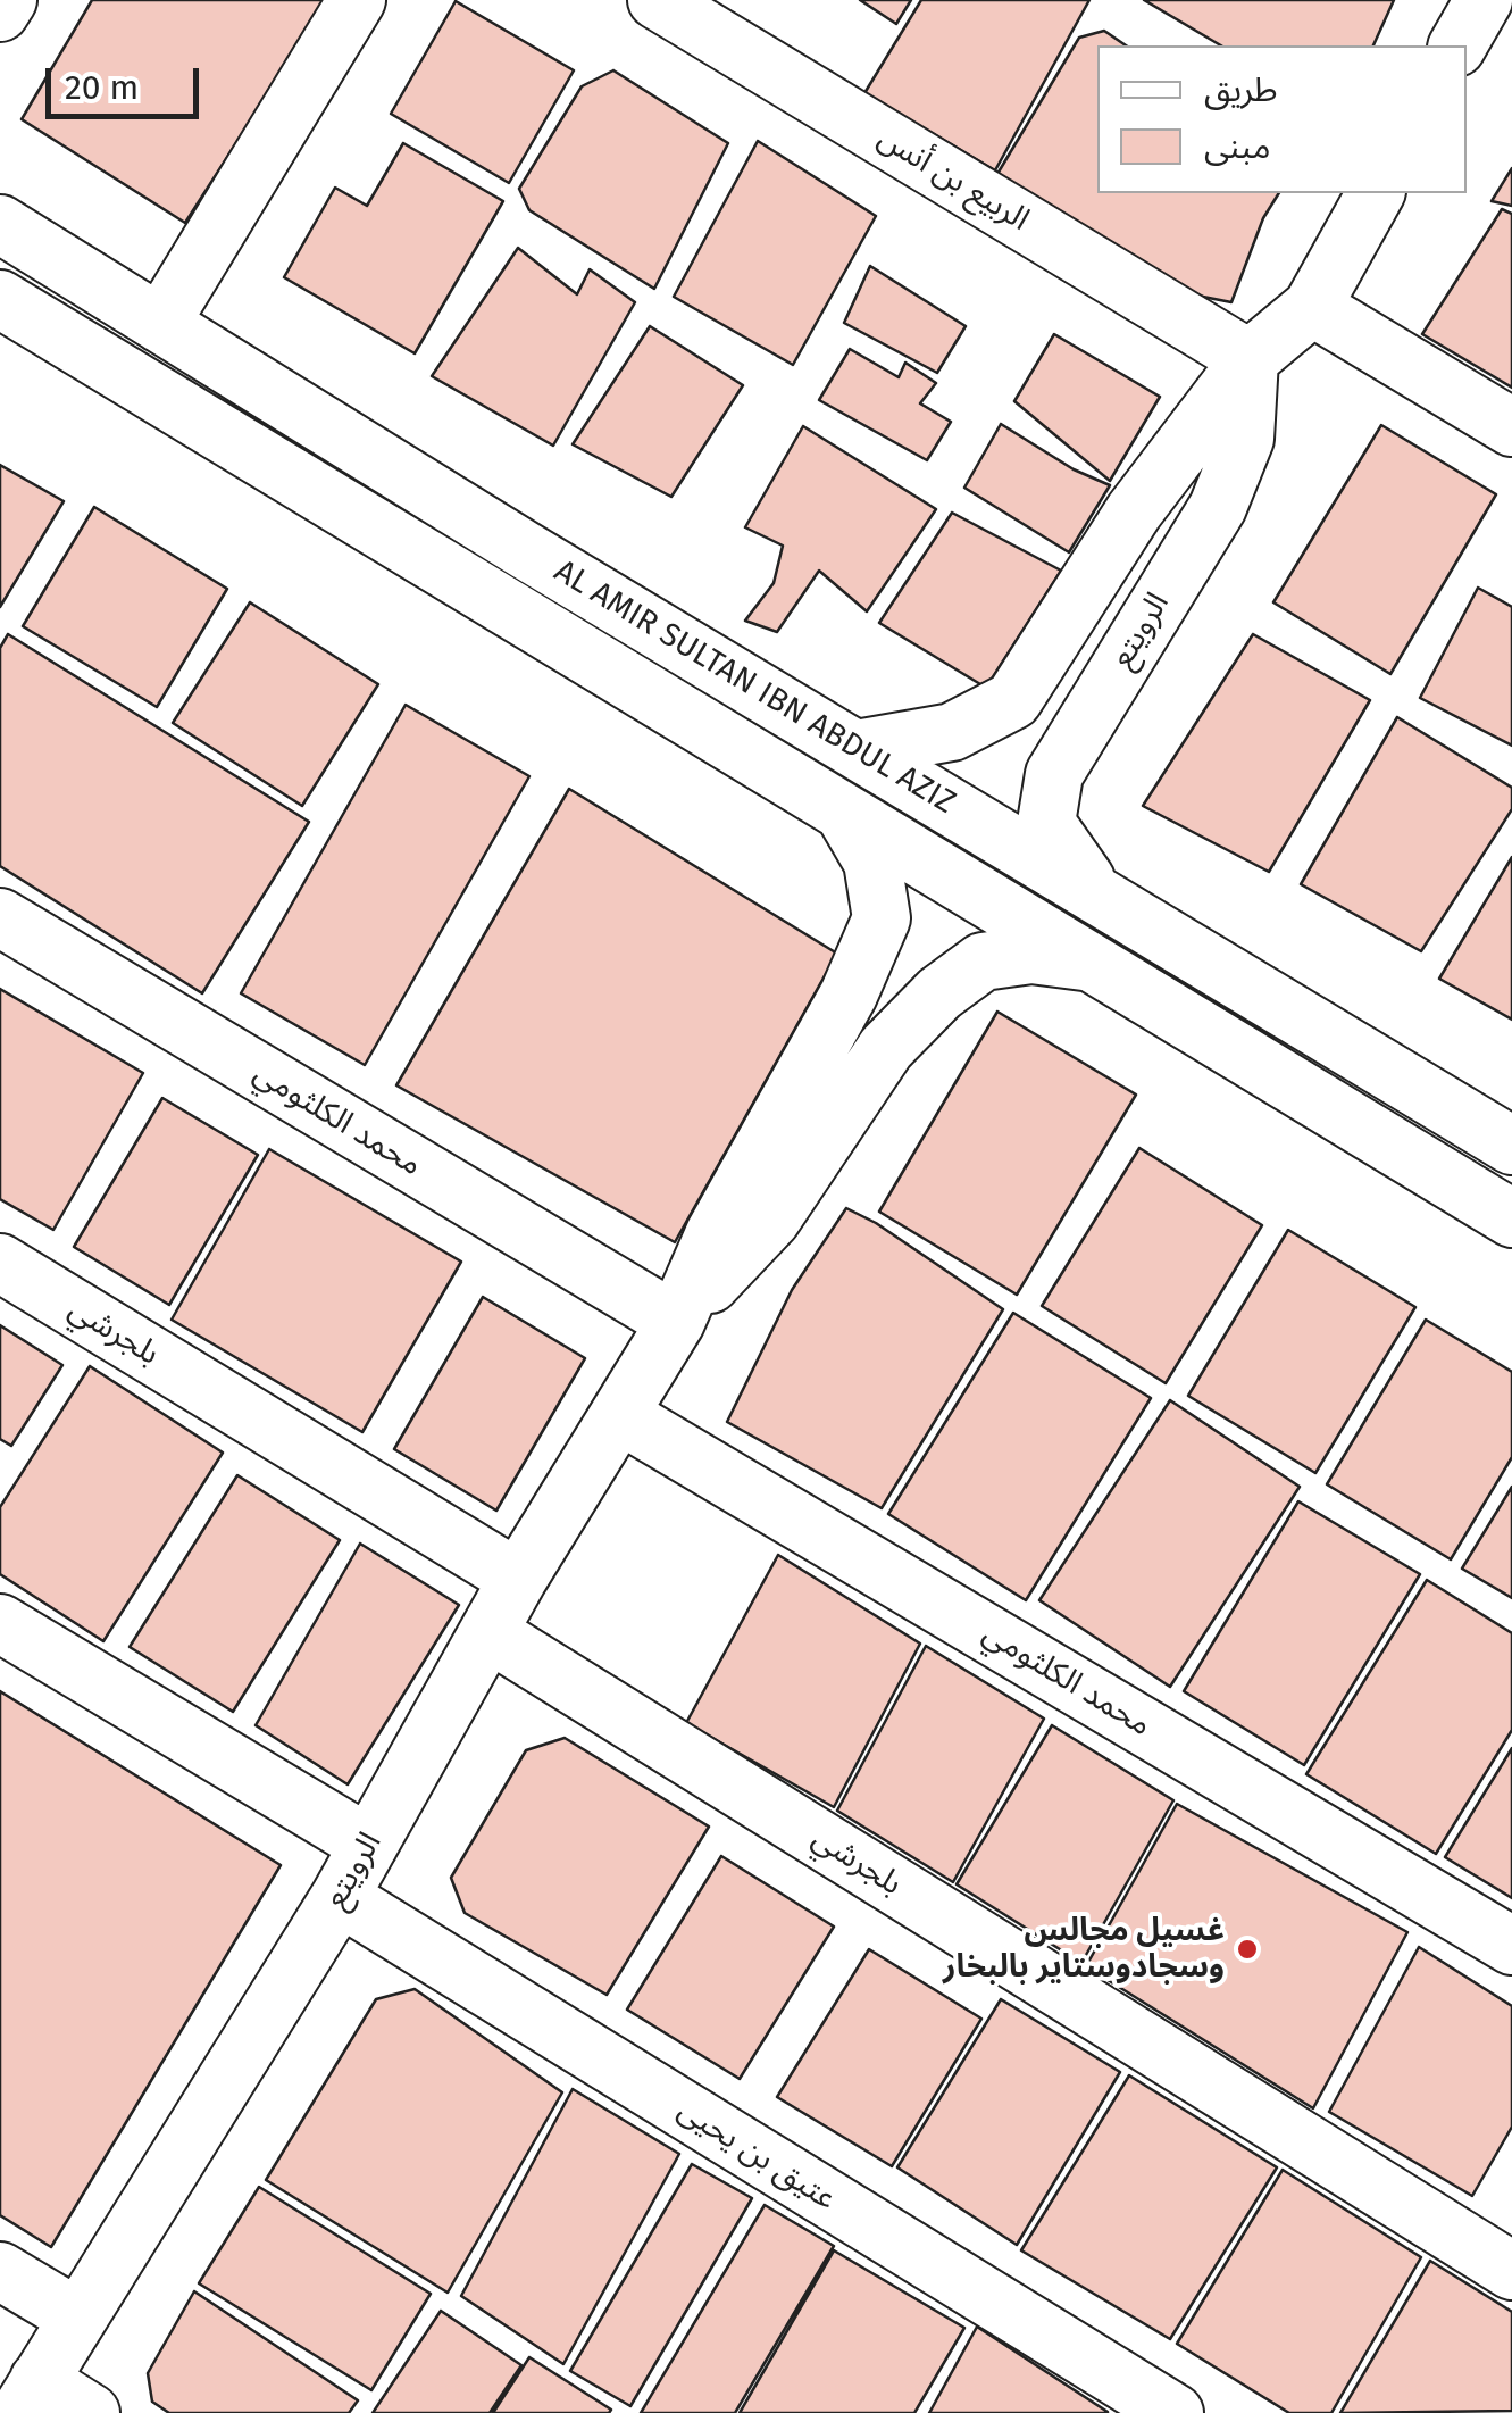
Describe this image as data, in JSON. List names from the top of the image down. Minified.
{"streets":{"street":["الربيع بن أنس","الرويتع","AL AMIR SULTAN IBN ABDUL AZIZ","محمد الكلثومي","بلجرشي","عتيق بن يحيى"]},"crossings":[["الربيع بن أنس","الرويتع"],["الرويتع","AL AMIR SULTAN IBN ABDUL AZIZ"],["الرويتع","محمد الكلثومي"],["الرويتع","بلجرشي"],["الرويتع","عتيق بن يحيى"]],"places":["غسيل مجالس وسجادوستاير بالبخار"],"legend":["طريق","مبنى"],"scale_bar":"20 m"}
